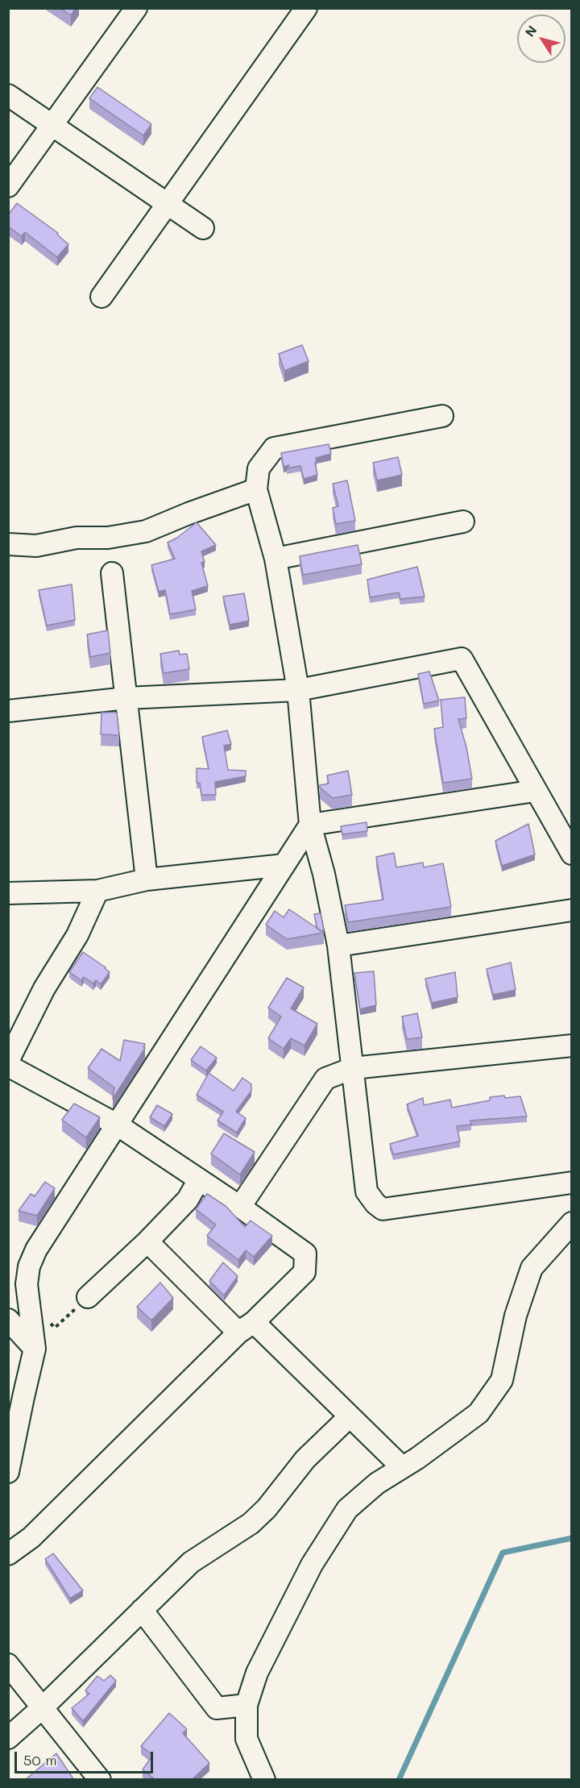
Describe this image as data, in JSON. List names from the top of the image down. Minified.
{"scale_bar":"50 m","north":"top left"}
